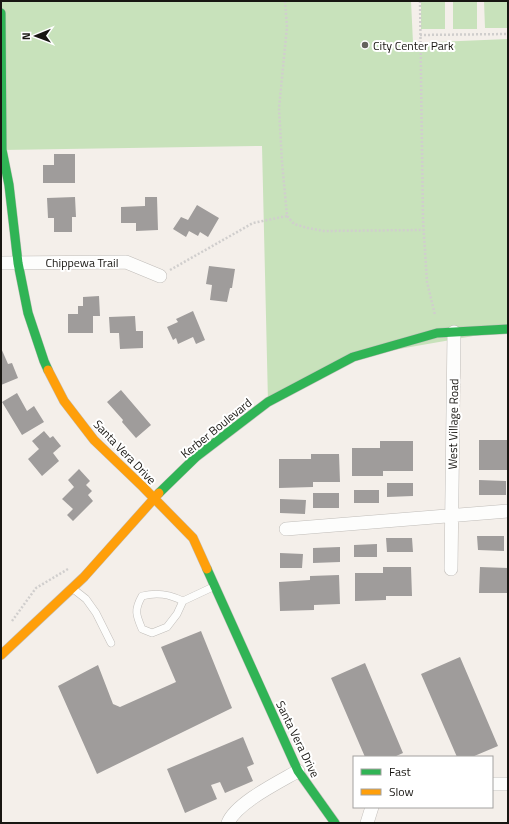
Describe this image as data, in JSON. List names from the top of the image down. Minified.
{"streets":{"street":["Chippewa Trail","West Village Road","Kerber Boulevard","Santa Vera Drive"]},"crossings":[["Chippewa Trail","Santa Vera Drive"],["West Village Road","Kerber Boulevard"],["Kerber Boulevard","Santa Vera Drive"]],"places":["City Center Park"],"legend":["Fast","Slow"],"north":"left"}
